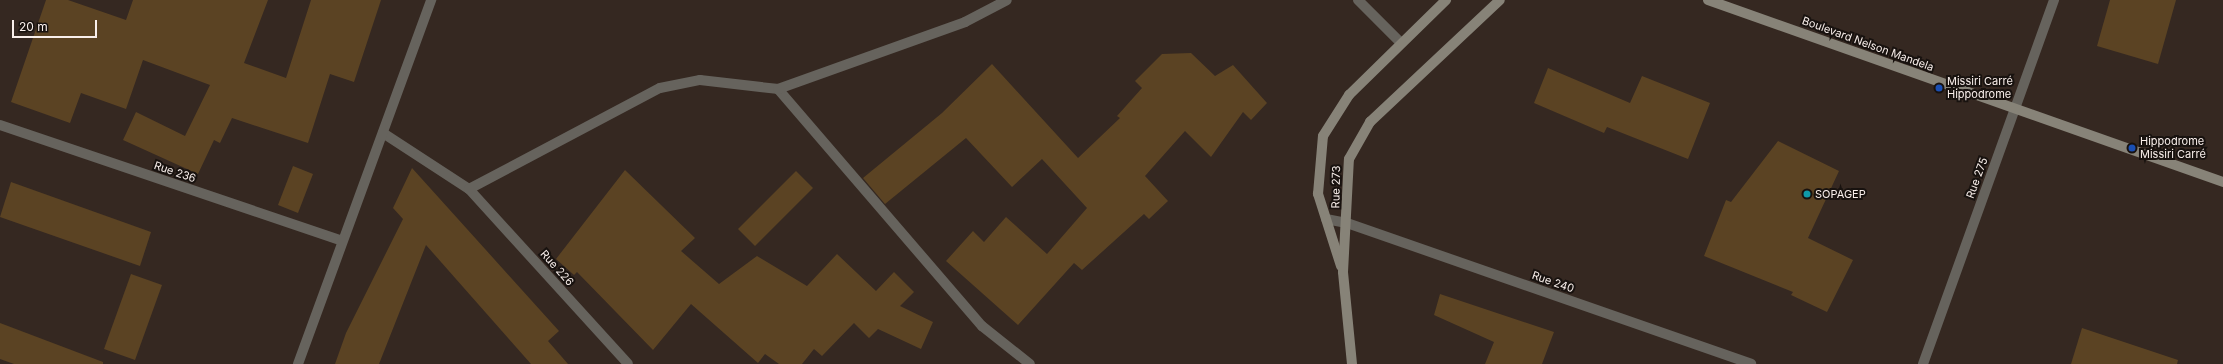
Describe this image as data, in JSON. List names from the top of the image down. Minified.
{"streets":{"street":["Boulevard Nelson Mandela","Rue 236","Rue 275","Rue 273","Rue 226","Rue 240"]},"crossings":[["Boulevard Nelson Mandela","Rue 275"],["Rue 273","Rue 240"]],"places":["Missiri Carré Hippodrome","Hippodrome Missiri Carré","SOPAGEP"],"scale_bar":"20 m"}
